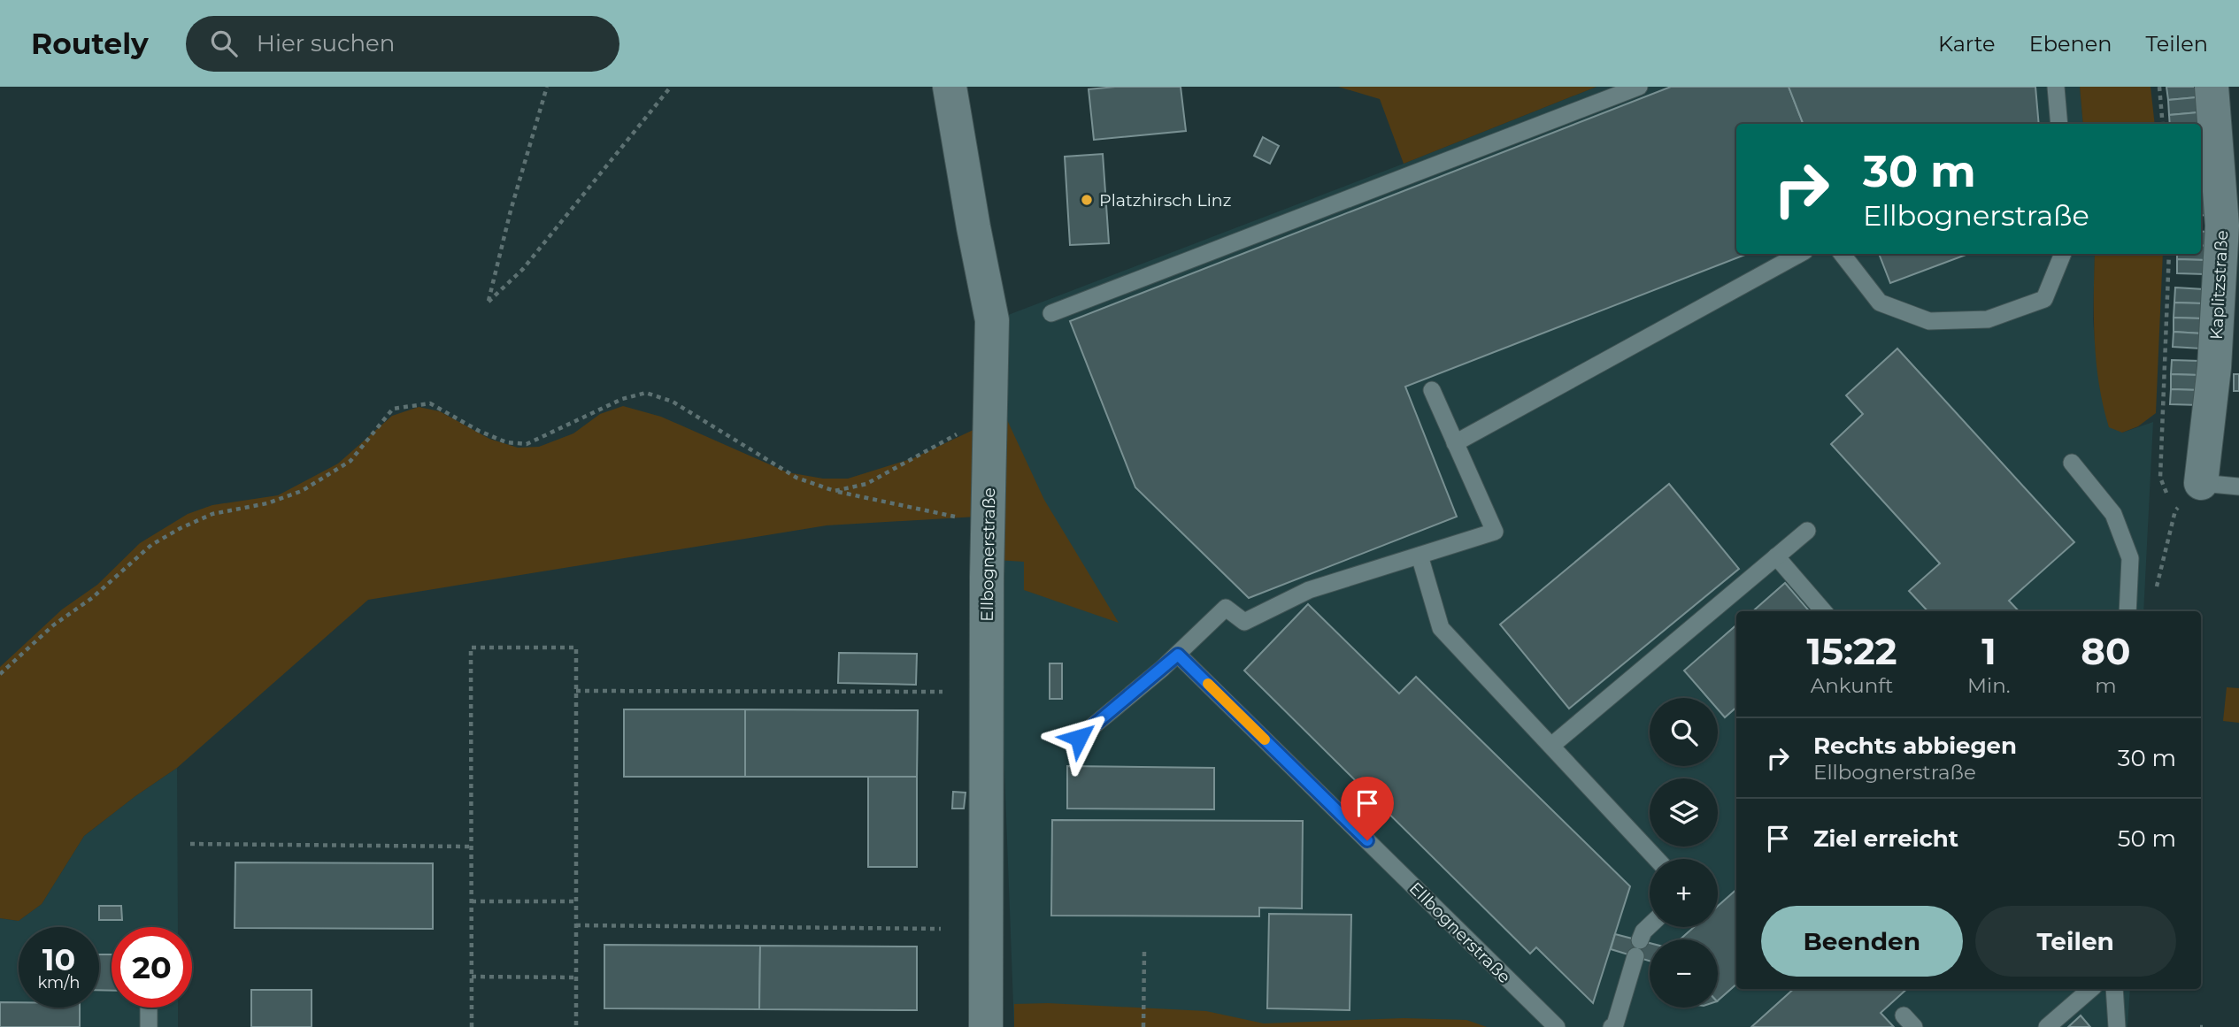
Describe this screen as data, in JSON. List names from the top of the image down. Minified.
{"streets":{"street":["Kaplitzstraße","Ellbognerstraße"]},"places":["Platzhirsch Linz"],"page":{"header":"Routely","search":"Hier suchen","nav":["Karte","Ebenen","Teilen"],"turn":["30 m","Ellbognerstraße"],"eta":["15:22","Ankunft","1","Min.","80","m"],"map_buttons":["+","−"],"list":[{"name":"Rechts abbiegen","note":"Ellbognerstraße","value":"30 m"},{"name":"Ziel erreicht","value":"50 m"}],"buttons":["Beenden","Teilen"],"speed":"10 km/h","limit":"20"}}
